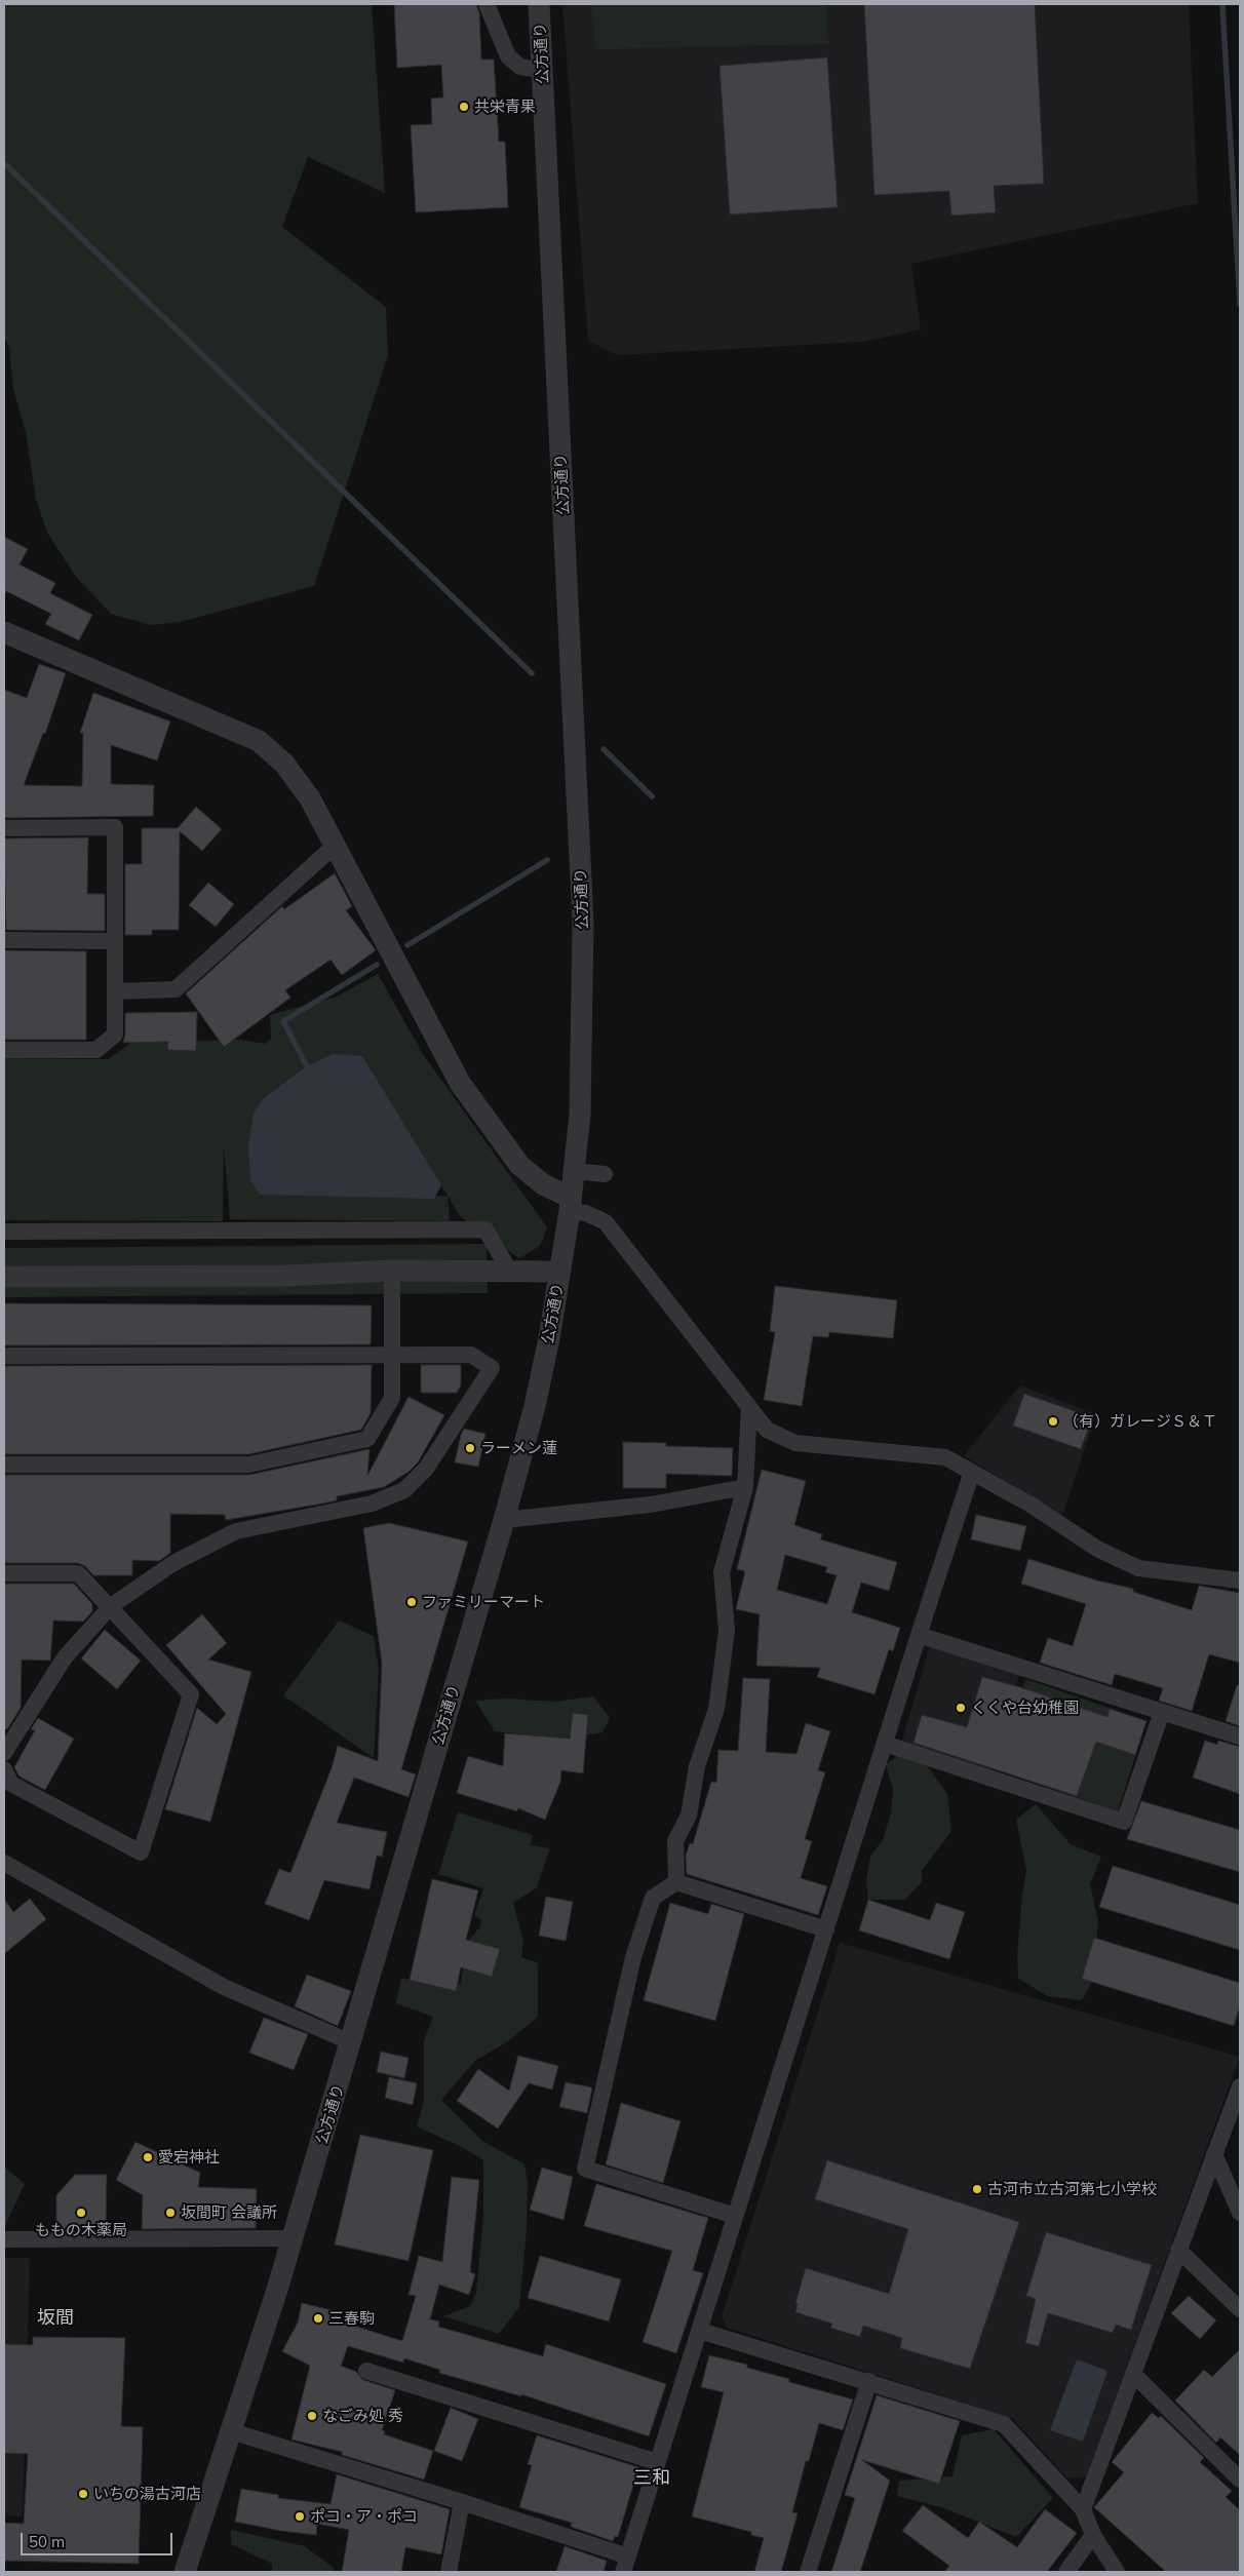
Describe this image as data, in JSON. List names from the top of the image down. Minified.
{"streets":{"street":["公方通り"]},"districts":["坂間","三和"],"places":["共栄青果","（有）ガレージＳ＆Ｔ","ラーメン蓮","ファミリーマート","くくや台幼稚園","愛宕神社","古河市立古河第七小学校","ももの木薬局","坂間町 会議所","三春駒","なごみ処 秀","いちの湯古河店","ポコ・ア・ポコ"],"scale_bar":"50 m"}
